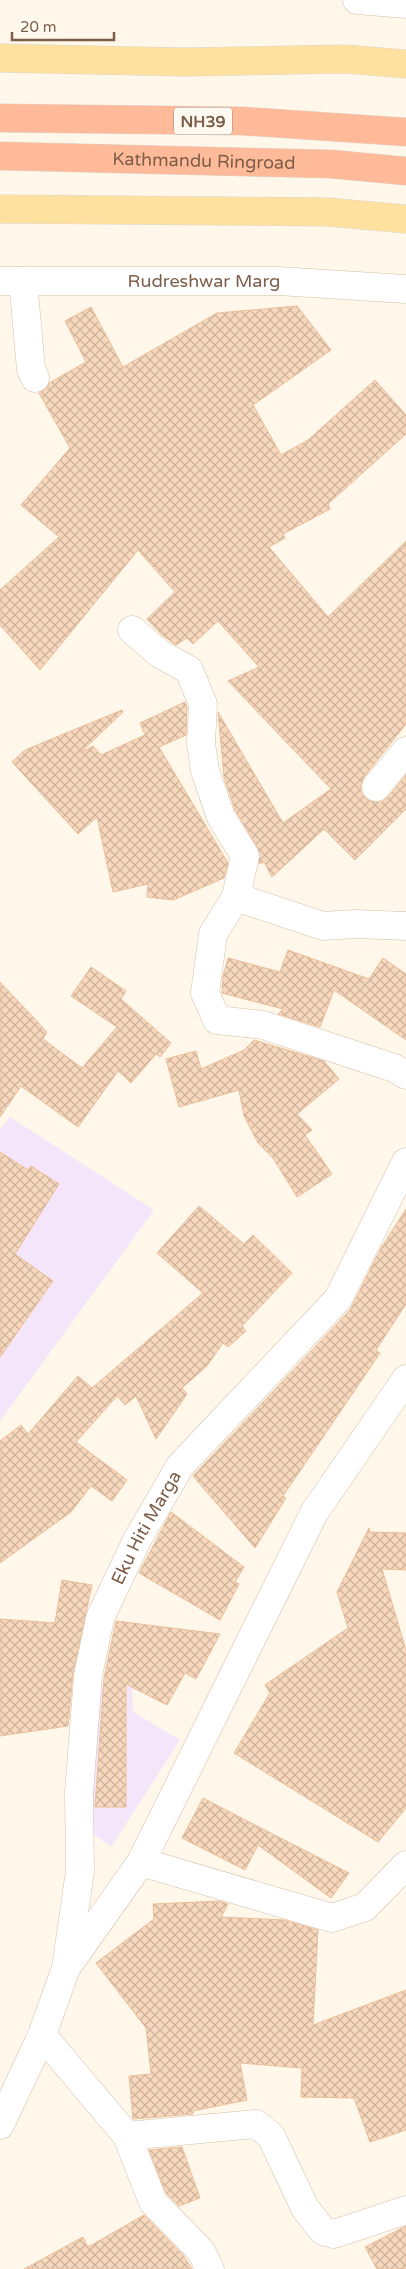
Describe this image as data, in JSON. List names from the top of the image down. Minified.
{"streets":{"highway":["NH39","Kathmandu Ringroad"],"street":["Rudreshwar Marg","Eku Hiti Marga"]},"scale_bar":"20 m"}
